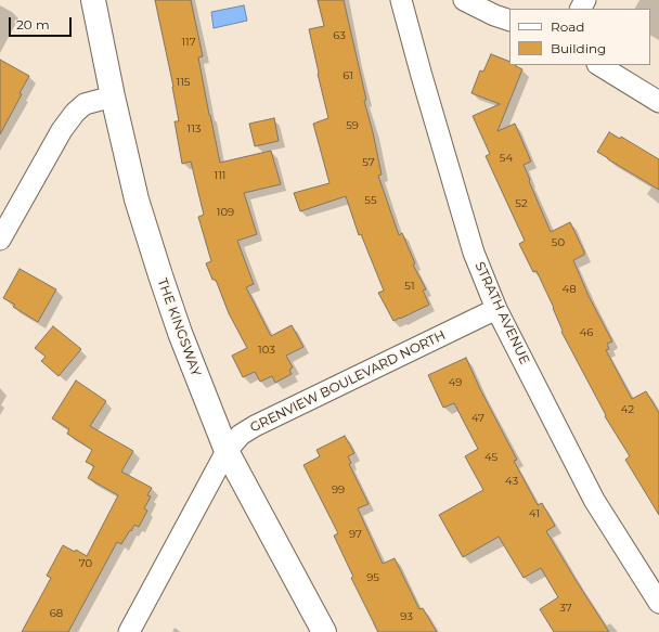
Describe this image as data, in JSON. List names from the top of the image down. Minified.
{"streets":{"street":["STRATH AVENUE","THE KINGSWAY","GRENVIEW BOULEVARD NORTH"]},"crossings":[["STRATH AVENUE","GRENVIEW BOULEVARD NORTH"],["THE KINGSWAY","GRENVIEW BOULEVARD NORTH"]],"house_numbers":["63","117","61","115","59","113","54","57","111","55","52","109","50","51","48","46","103","49","42","47","45","43","99","41","97","70","95","37","68","93"],"legend":["Road","Building"],"scale_bar":"20 m"}
